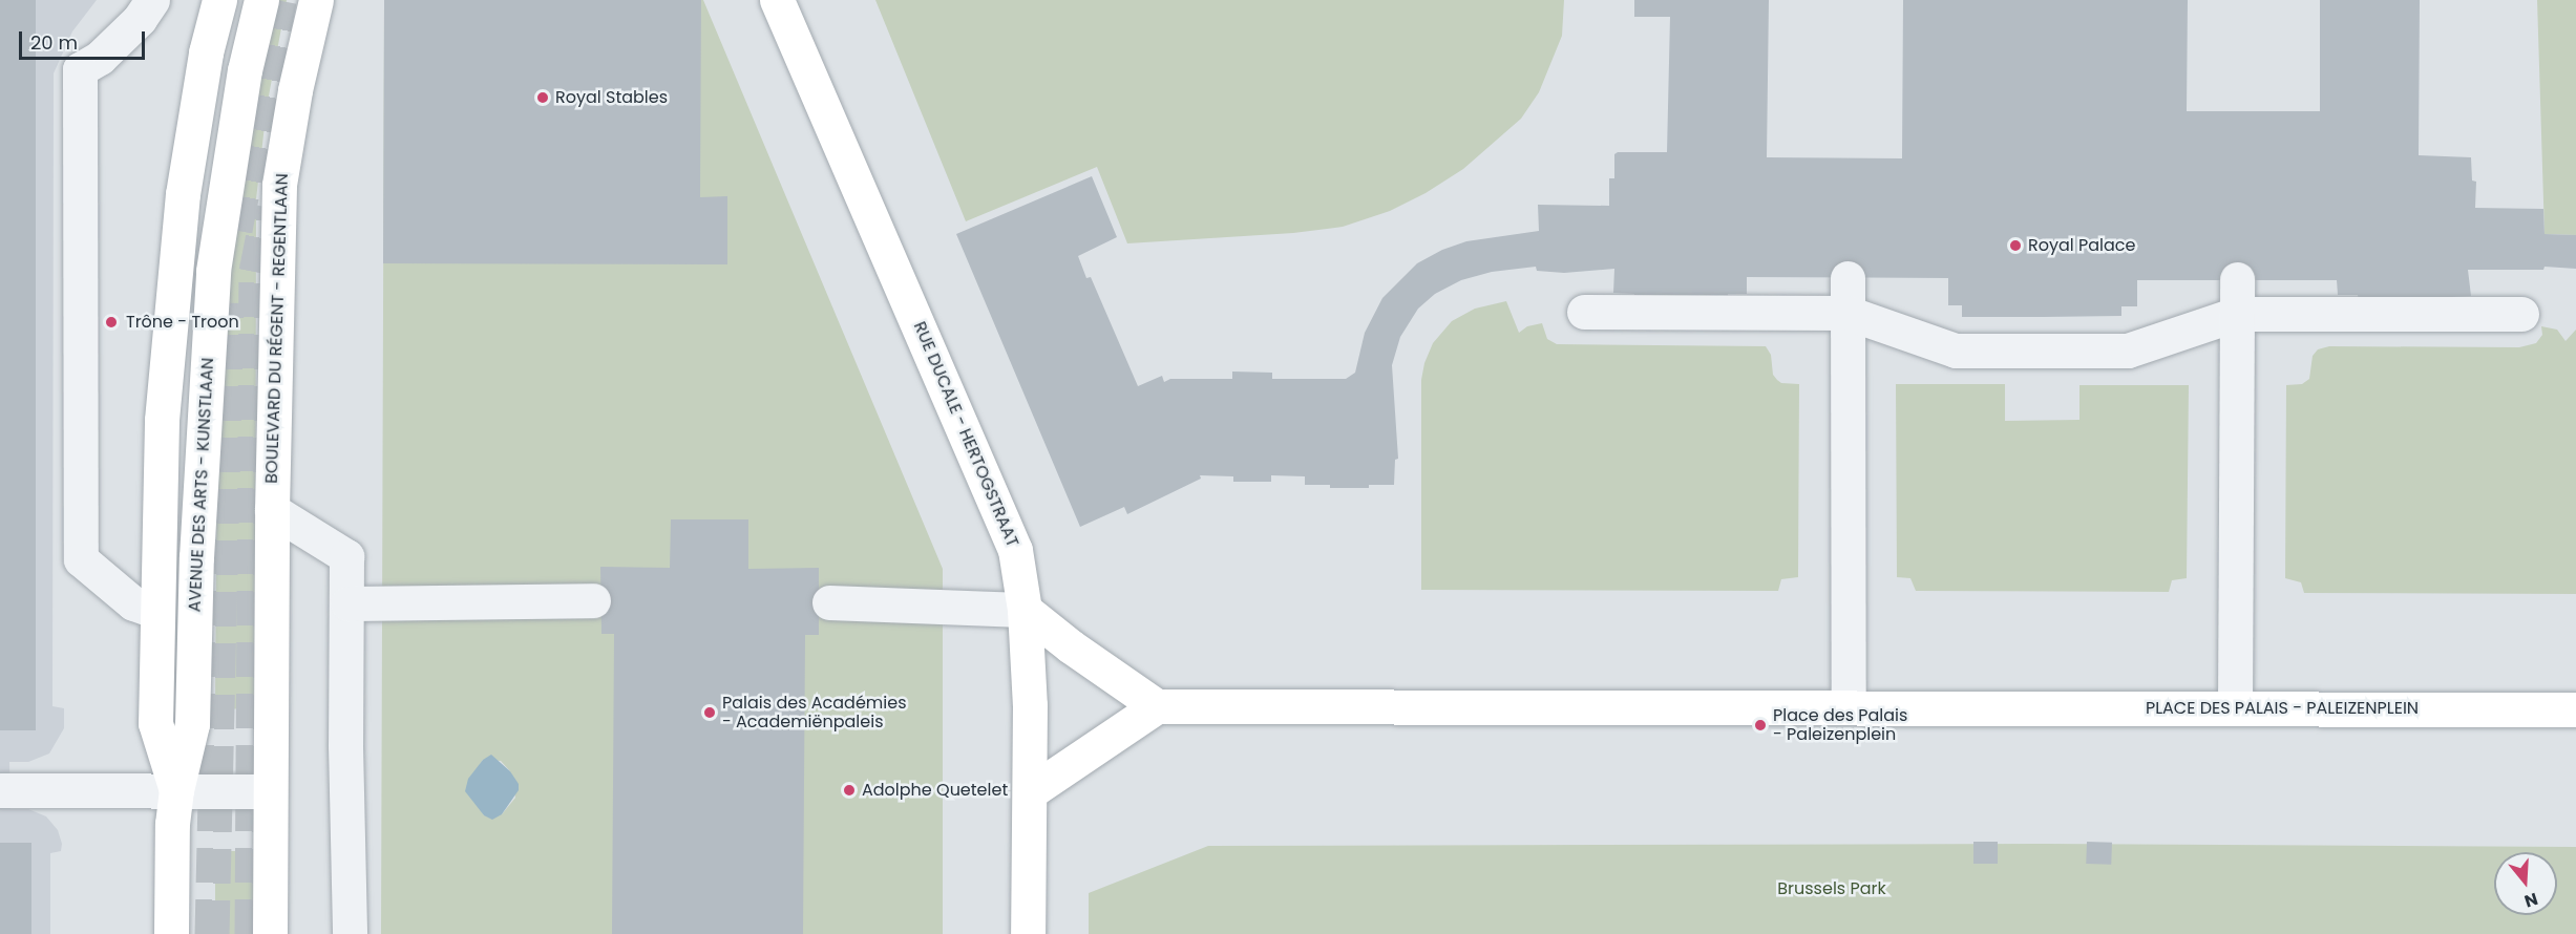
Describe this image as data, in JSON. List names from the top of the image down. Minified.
{"streets":{"main road":["BOULEVARD DU RÉGENT - REGENTLAAN","RUE DUCALE - HERTOGSTRAAT","AVENUE DES ARTS - KUNSTLAAN","PLACE DES PALAIS - PALEIZENPLEIN"]},"parks":["Brussels Park"],"places":["Royal Stables","Royal Palace","Trône - Troon","Palais des Académies - Academiënpaleis","Place des Palais - Paleizenplein","Adolphe Quetelet"],"scale_bar":"20 m","north":"bottom"}
